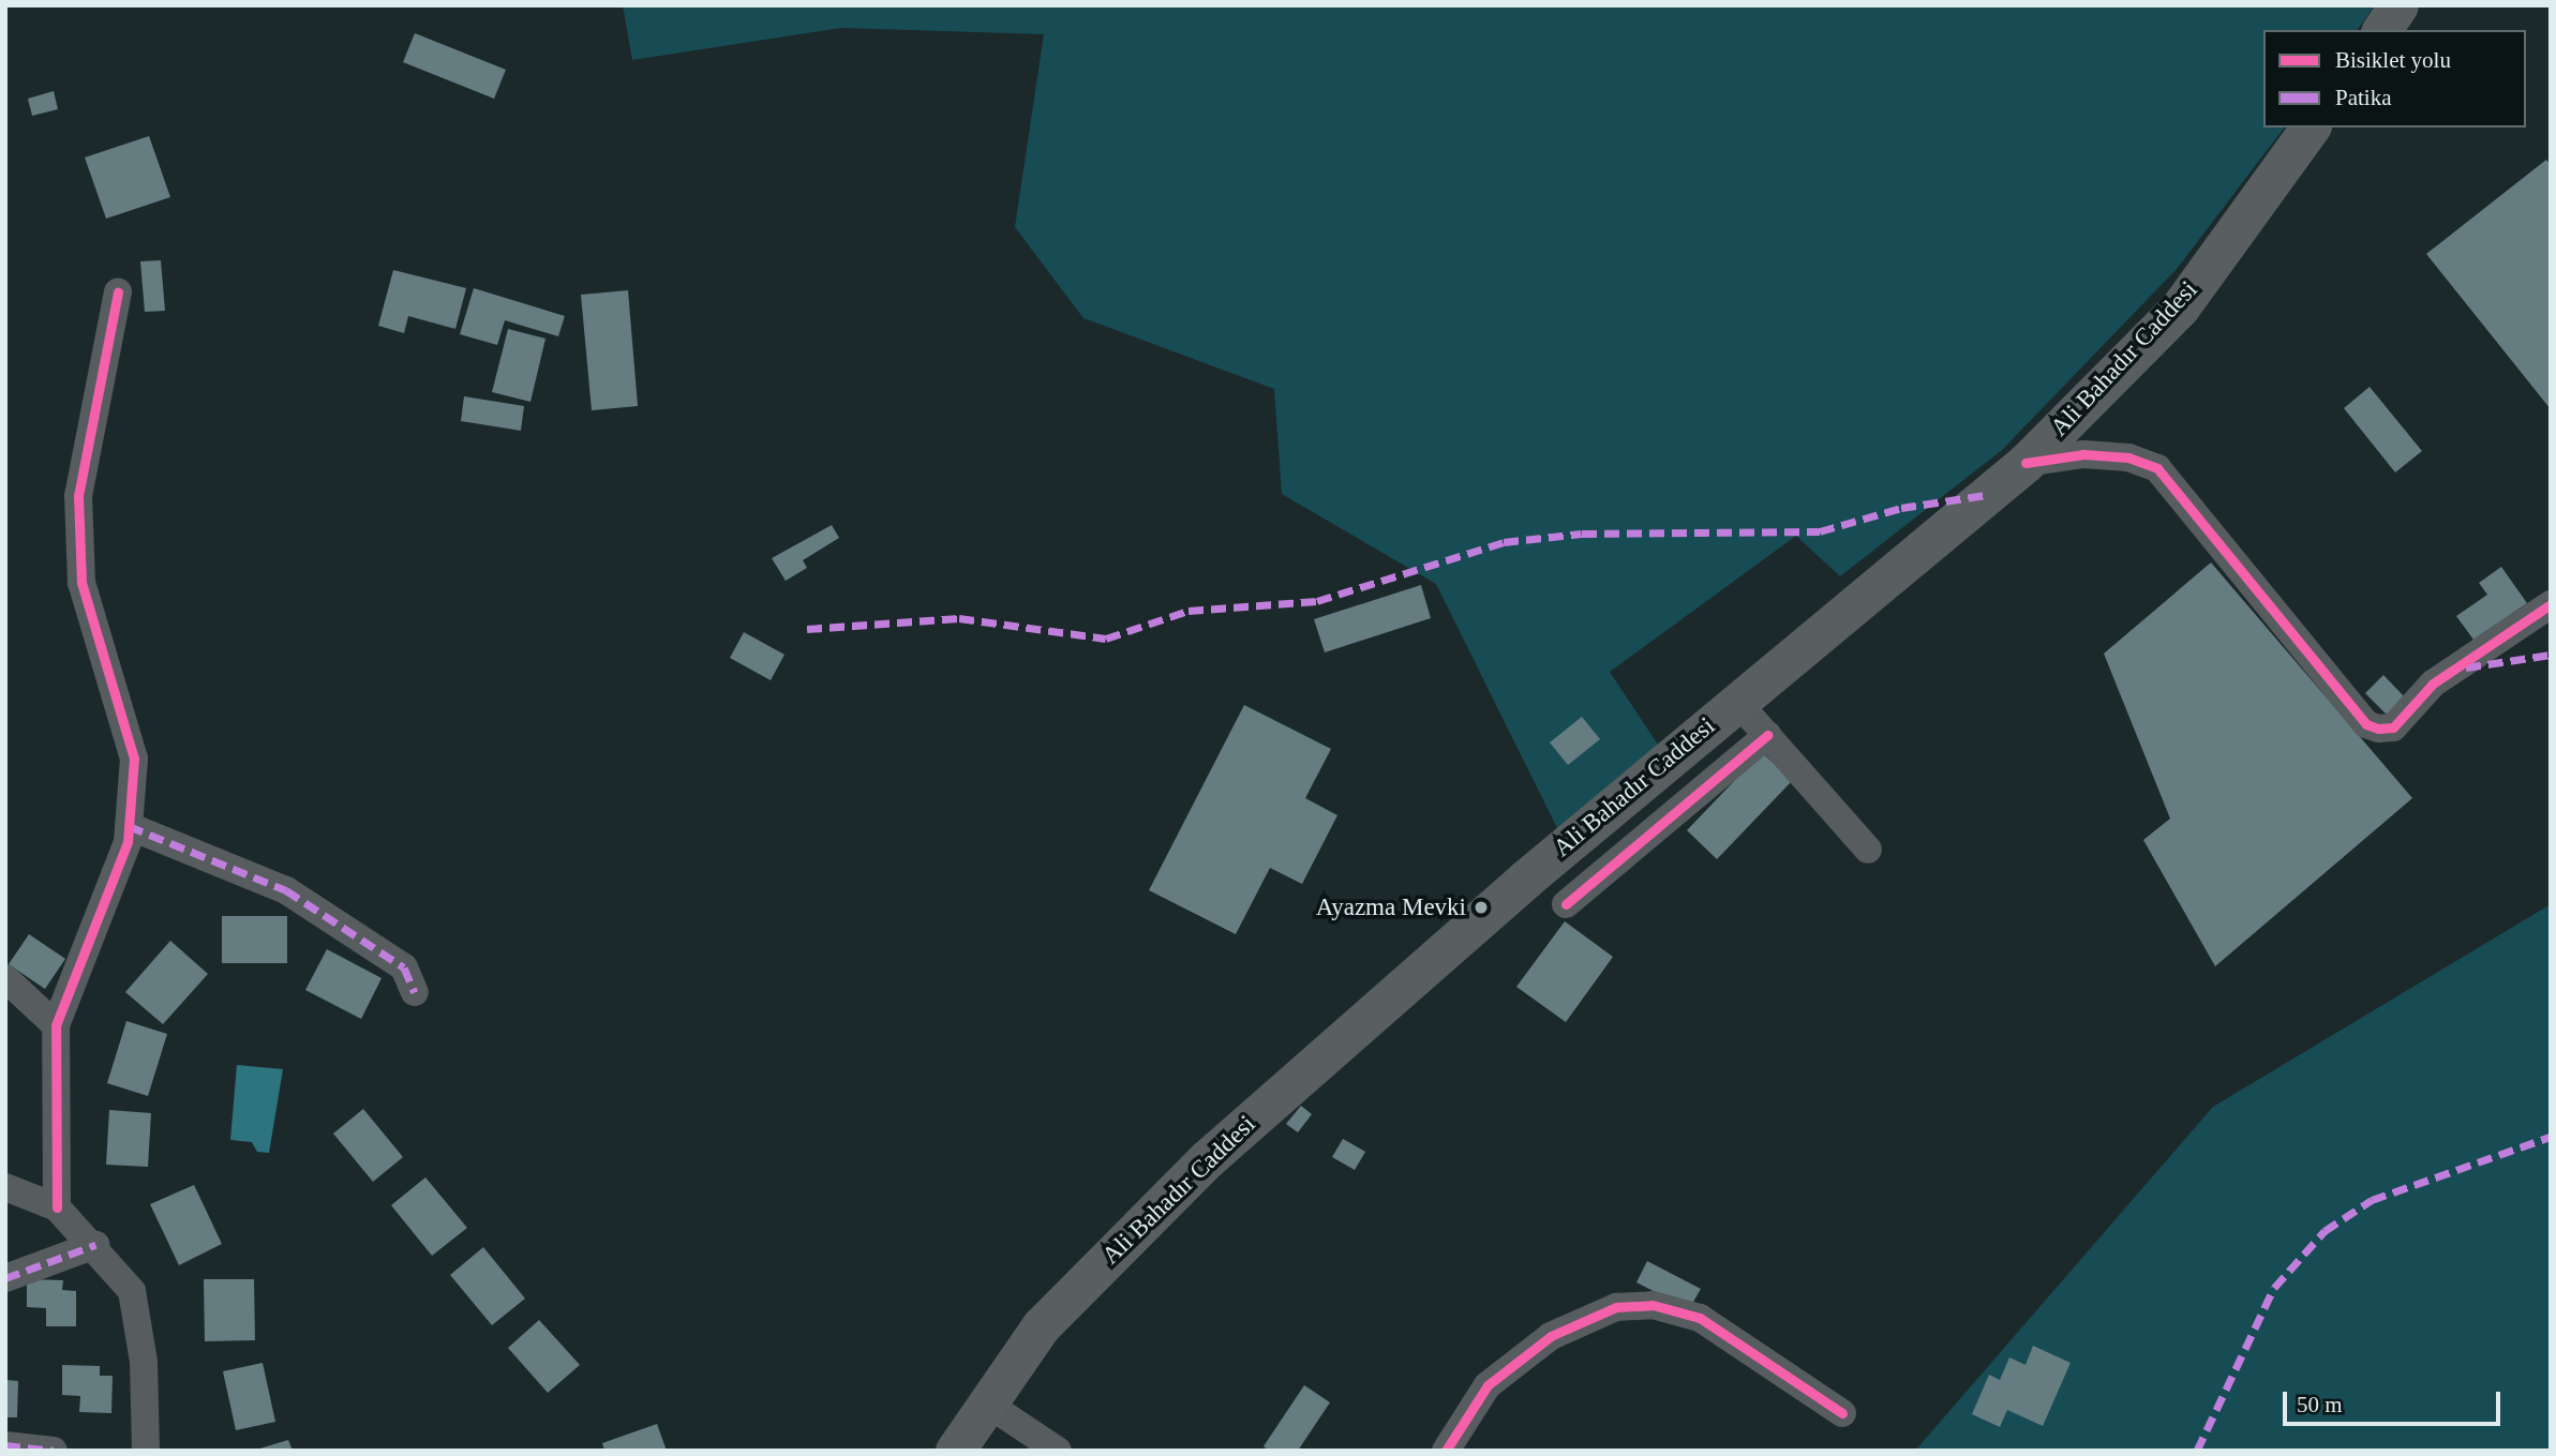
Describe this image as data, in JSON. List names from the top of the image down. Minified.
{"streets":{"main road":["Ali Bahadır Caddesi"]},"places":["Ayazma Mevki"],"legend":["Bisiklet yolu","Patika"],"scale_bar":"50 m"}
